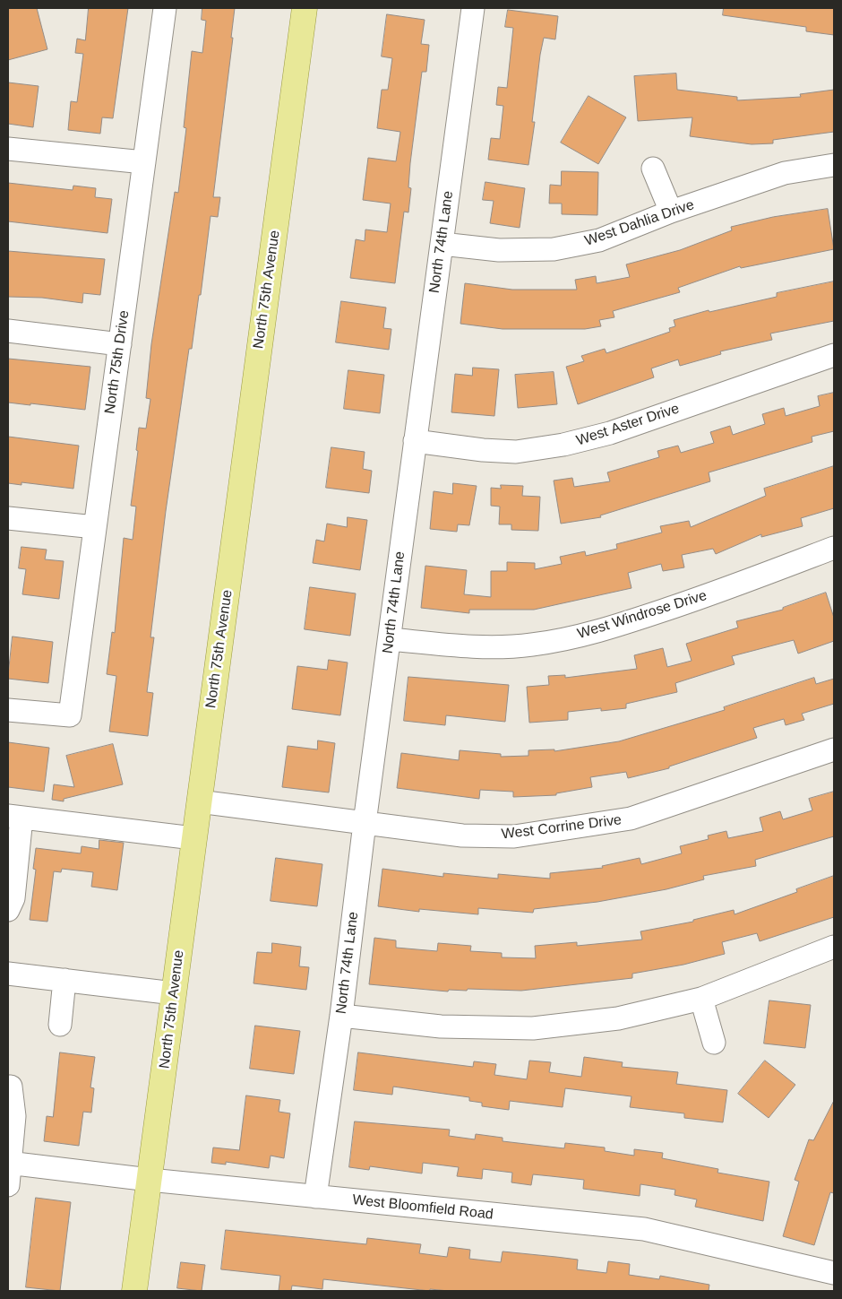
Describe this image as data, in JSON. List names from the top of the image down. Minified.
{"streets":{"main road":["North 75th Avenue"],"street":["West Dahlia Drive","North 74th Lane","North 75th Drive","West Aster Drive","West Windrose Drive","West Corrine Drive","West Bloomfield Road"]},"crossings":[["West Dahlia Drive","North 74th Lane"],["North 74th Lane","West Aster Drive"],["North 74th Lane","West Windrose Drive"],["North 74th Lane","West Corrine Drive"],["North 74th Lane","West Bloomfield Road"],["North 75th Avenue","West Corrine Drive"],["North 75th Avenue","West Bloomfield Road"]]}
